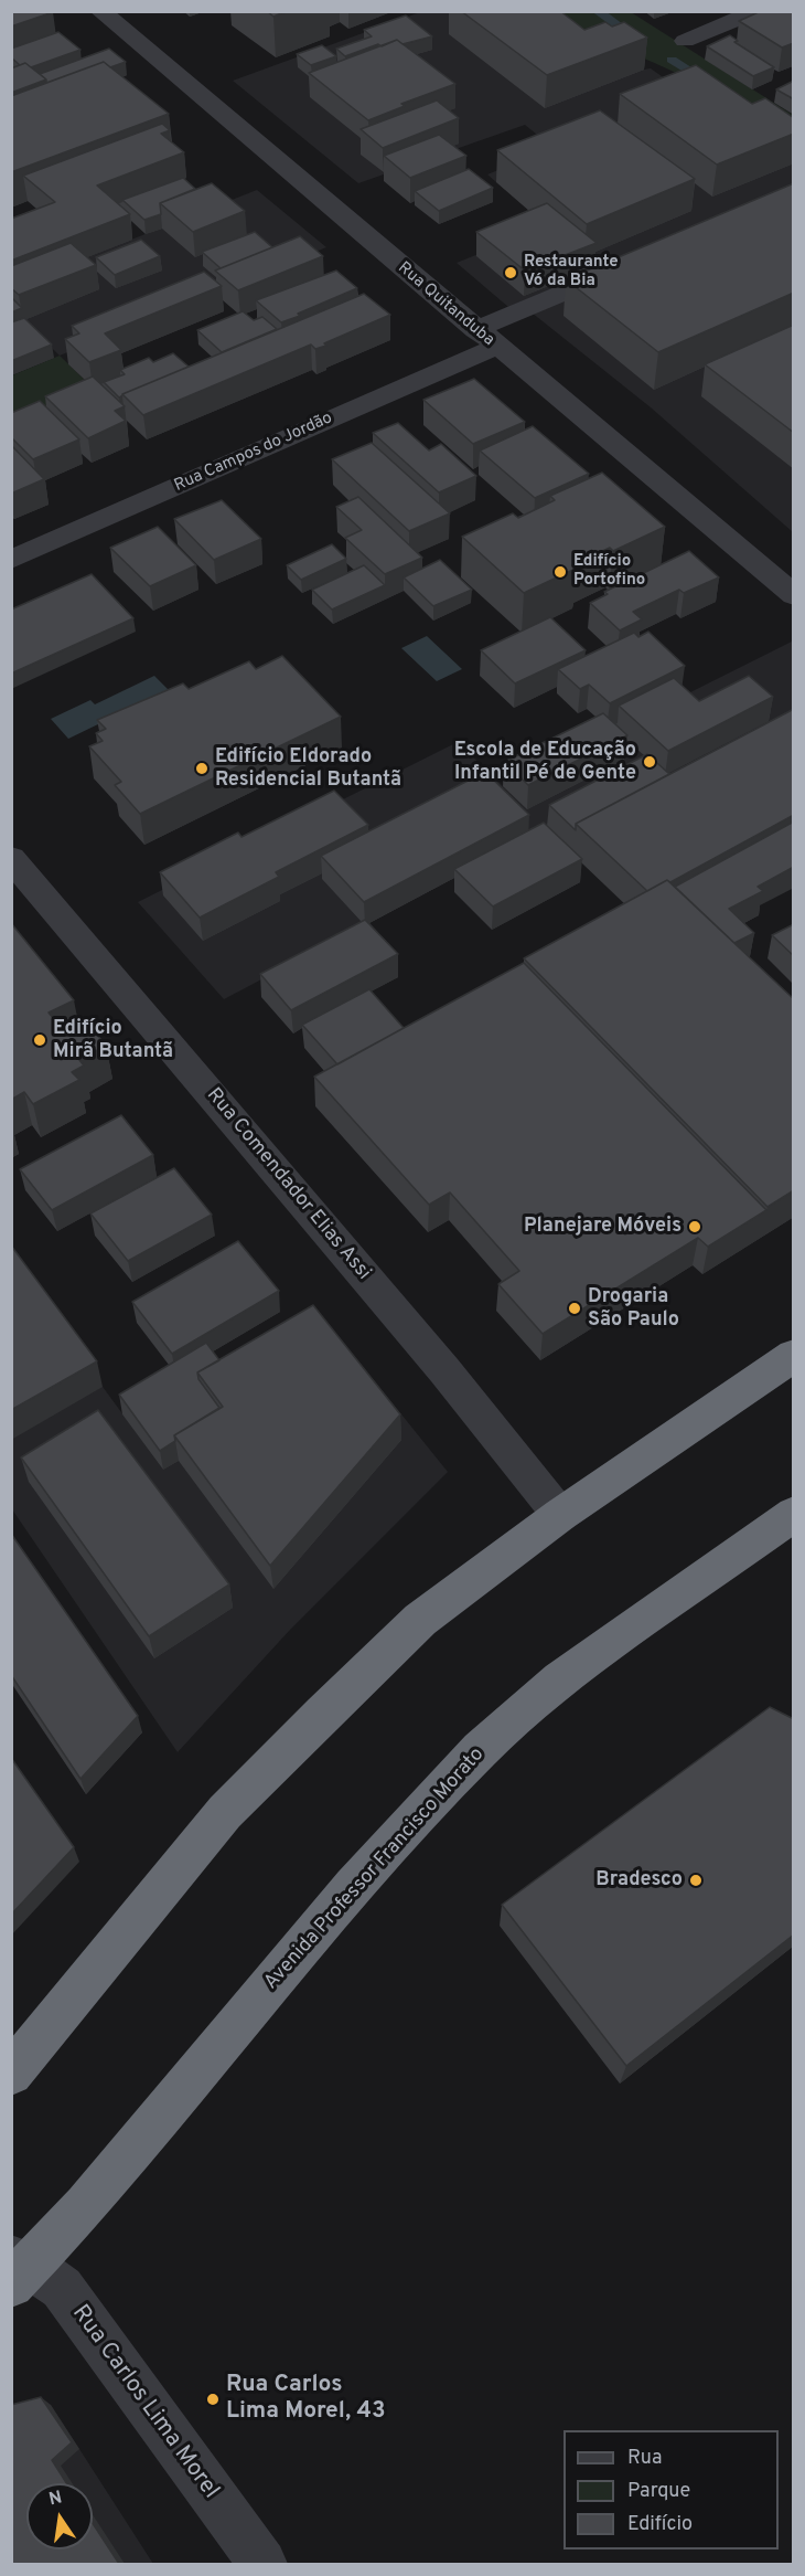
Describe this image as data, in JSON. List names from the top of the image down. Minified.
{"streets":{"highway":["Avenida Professor Francisco Morato"],"street":["Rua Quitanduba","Rua Campos do Jordão","Rua Comendador Elias Assi","Rua Carlos Lima Morel"]},"crossings":[["Rua Quitanduba","Rua Campos do Jordão"],["Avenida Professor Francisco Morato","Rua Carlos Lima Morel"]],"places":["Restaurante Vó da Bia","Edifício Portofino","Escola de Educação Infantil Pé de Gente","Edifício Eldorado Residencial Butantã","Edifício Mirã Butantã","Planejare Móveis","Drogaria São Paulo","Bradesco","Rua Carlos Lima Morel, 43"],"legend":["Rua","Parque","Edifício"],"north":"top"}
